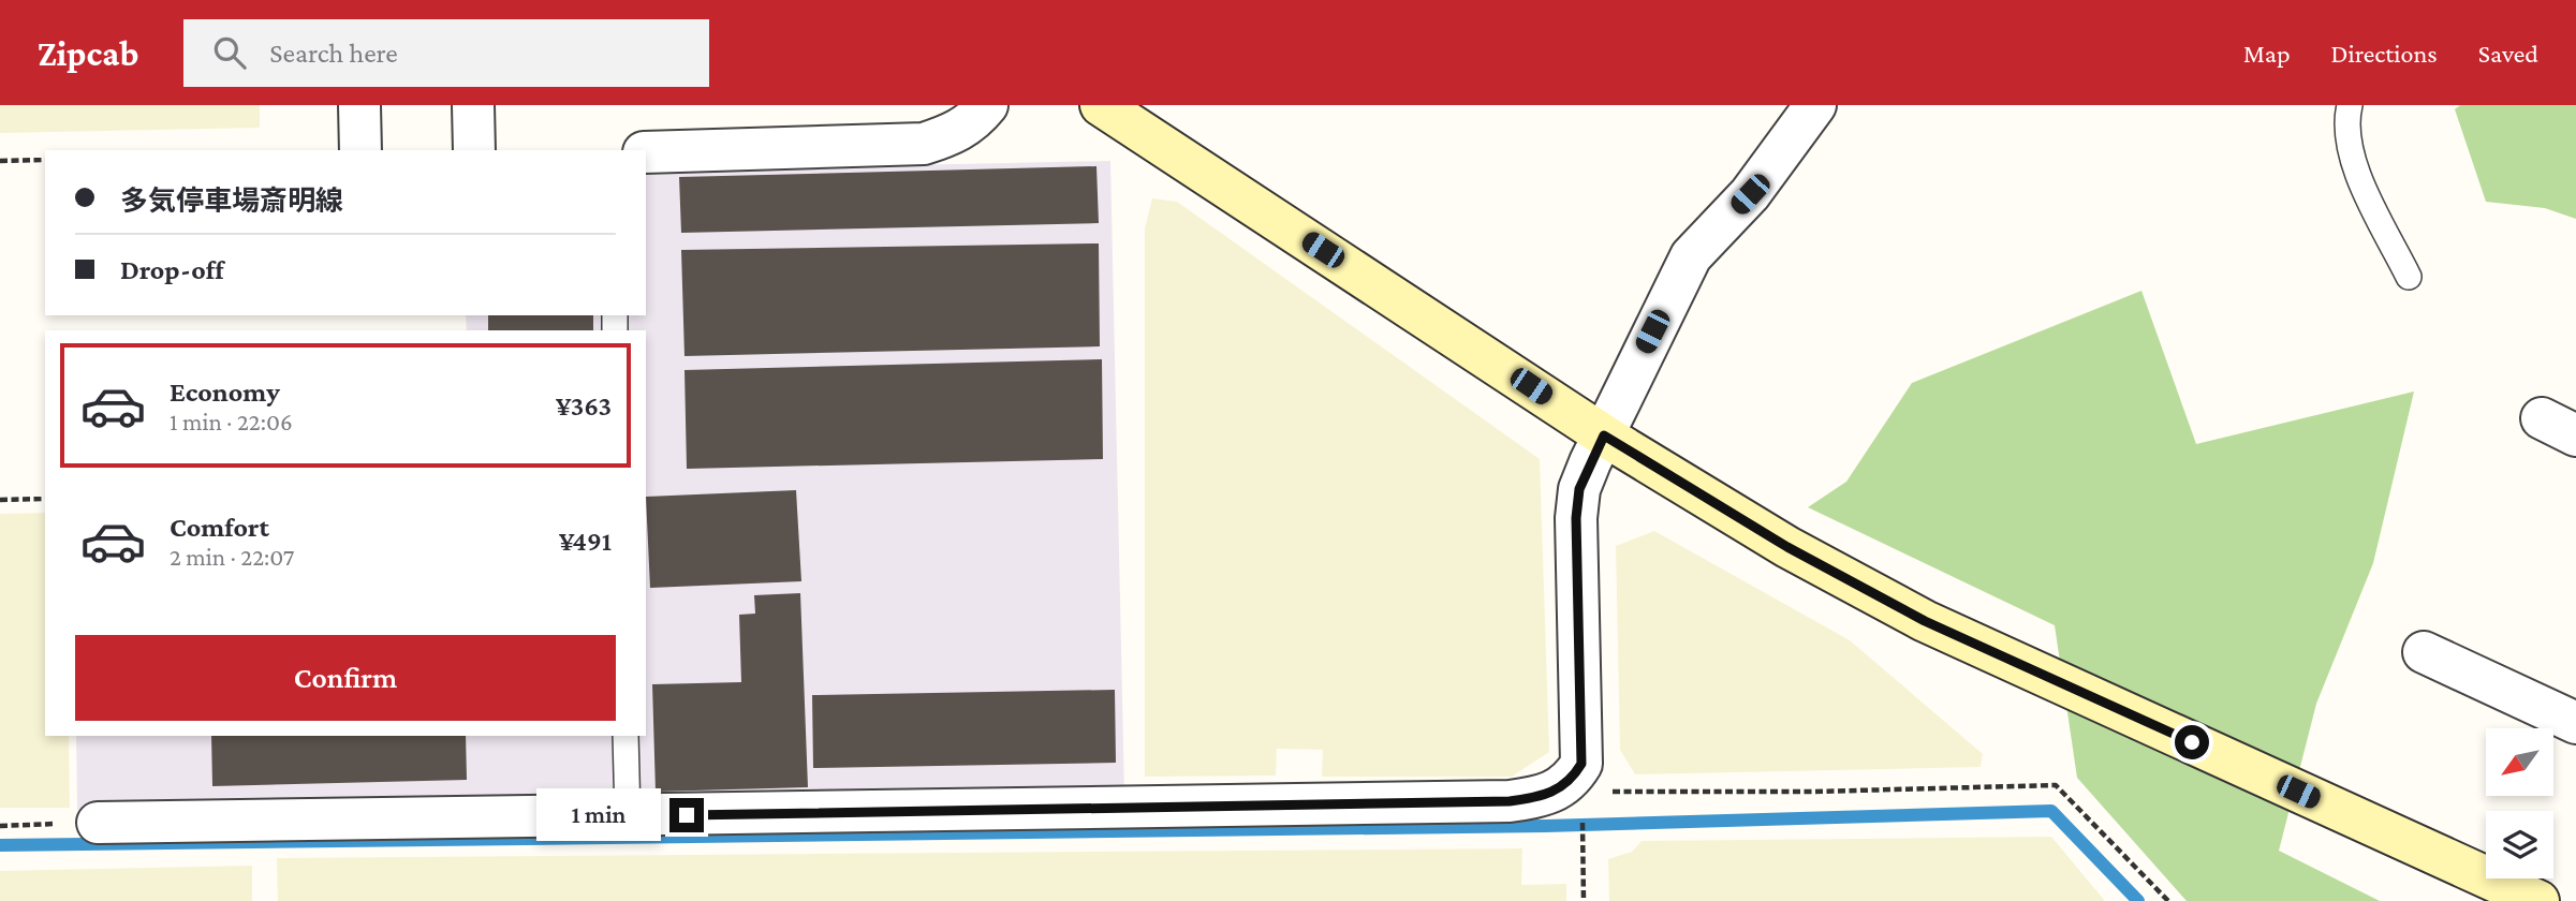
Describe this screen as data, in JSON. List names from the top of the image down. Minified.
{"north":"bottom left","page":{"header":"Zipcab","search":"Search here","nav":["Map","Directions","Saved"],"banner":["多気停車場斎明線","Drop-off"],"list":[{"name":"Economy","note":"1 min · 22:06","value":"¥363"},{"name":"Comfort","note":"2 min · 22:07","value":"¥491"}],"buttons":"Confirm","bubble":"1 min"}}
